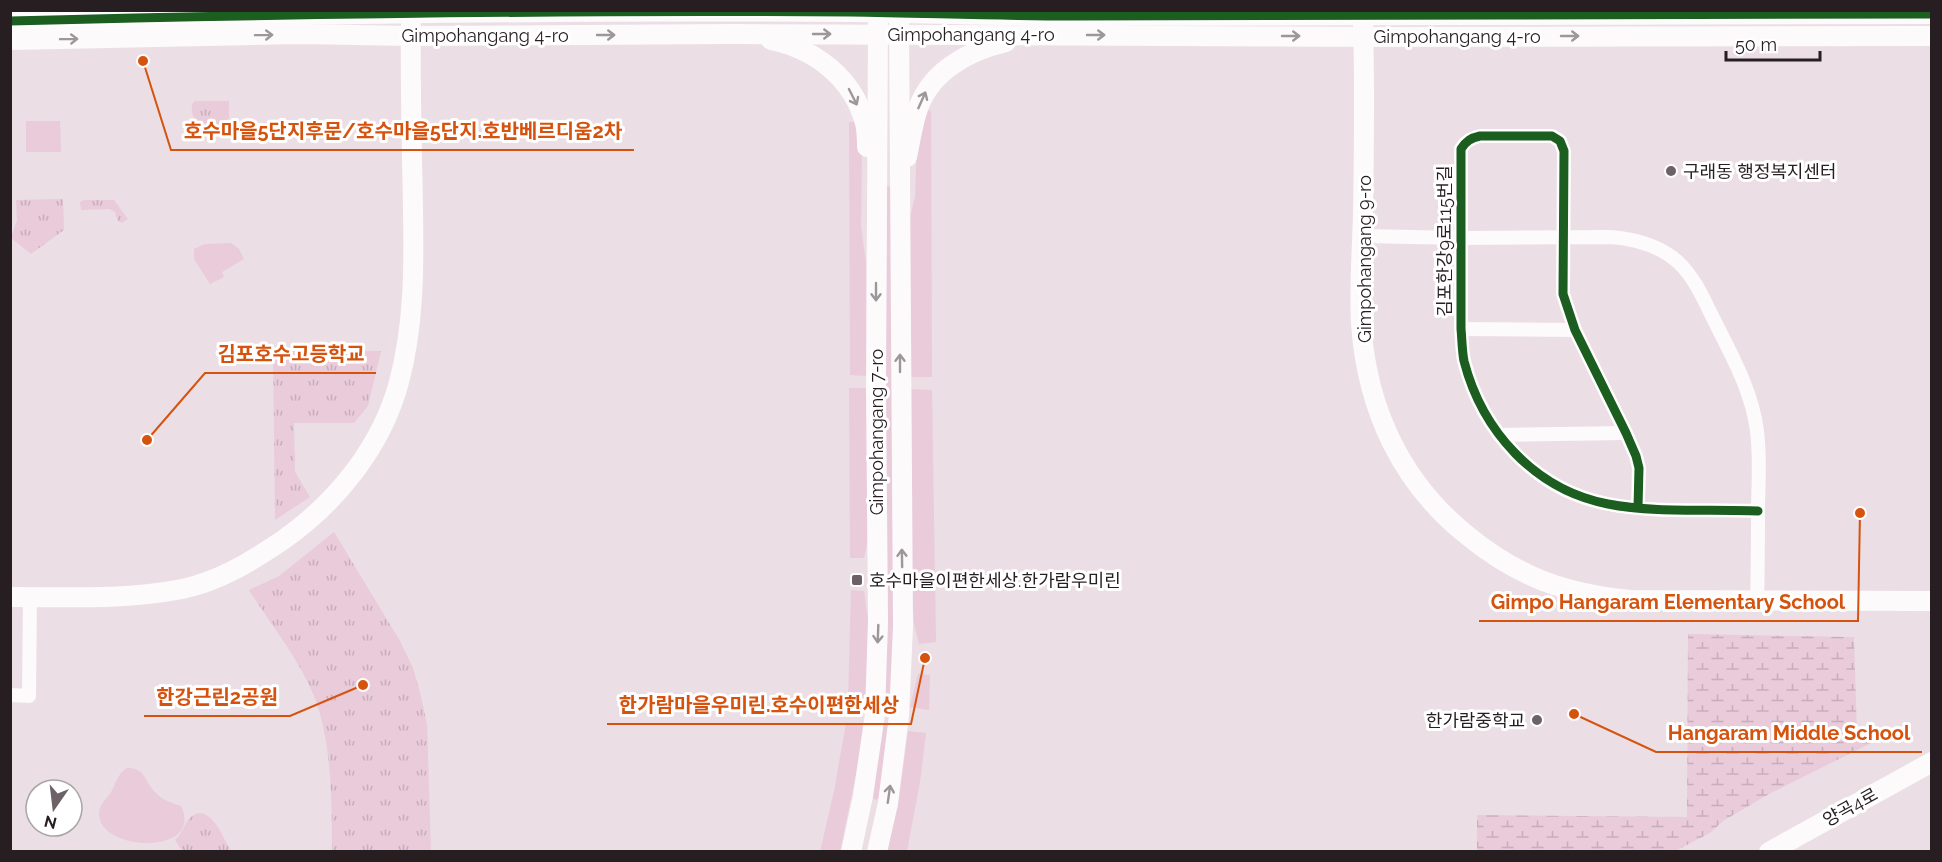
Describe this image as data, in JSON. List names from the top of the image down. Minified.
{"streets":{"street":["Gimpohangang 4-ro","김포한강9로115번길","Gimpohangang 9-ro","Gimpohangang 7-ro","양곡4로"]},"crossings":[["Gimpohangang 4-ro","Gimpohangang 9-ro"],["Gimpohangang 4-ro","Gimpohangang 7-ro"]],"places":{"other":["호수마을5단지후문/호수마을5단지.호반베르디움2차","구래동 행정복지센터","김포호수고등학교","Gimpo Hangaram Elementary School","한가람마을우미린.호수이편한세상","한강근린2공원","Hangaram Middle School","한가람중학교"],"transit":["호수마을이편한세상.한가람우미린"]},"scale_bar":"50 m","north":"bottom"}
